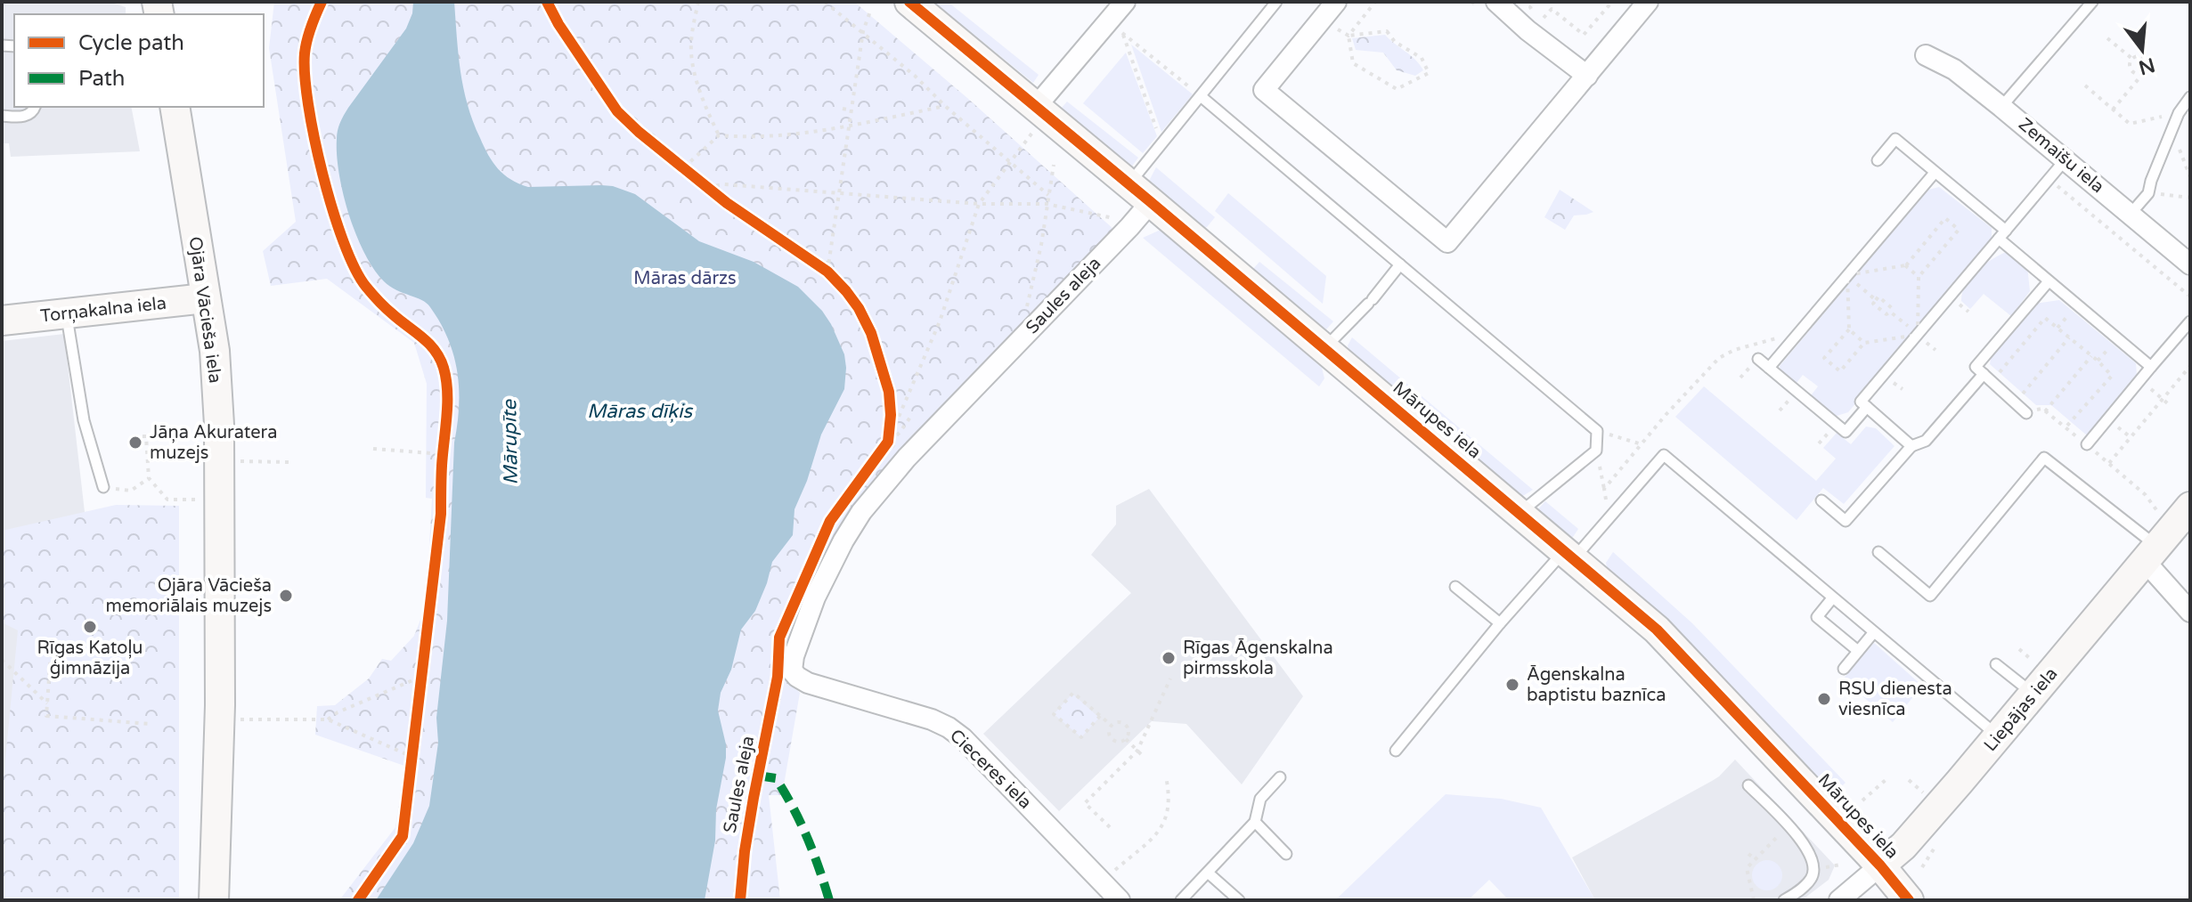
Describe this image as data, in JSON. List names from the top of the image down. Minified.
{"streets":{"street":["Zemaišu iela","Saules aleja","Torņakalna iela","Ojāra Vācieša iela","Mārupes iela","Liepājas iela","Cieceres iela"]},"crossings":[["Saules aleja","Mārupes iela"],["Saules aleja","Cieceres iela"],["Torņakalna iela","Ojāra Vācieša iela"],["Mārupes iela","Liepājas iela"]],"water":["Māras dīķis","Mārupīte"],"parks":["Māras dārzs"],"places":["Jāņa Akuratera muzejs","Ojāra Vācieša memoriālais muzejs","Rīgas Katoļu ģimnāzija","Rīgas Āgenskalna pirmsskola","Āgenskalna baptistu baznīca","RSU dienesta viesnīca"],"legend":["Cycle path","Path"],"north":"bottom"}
